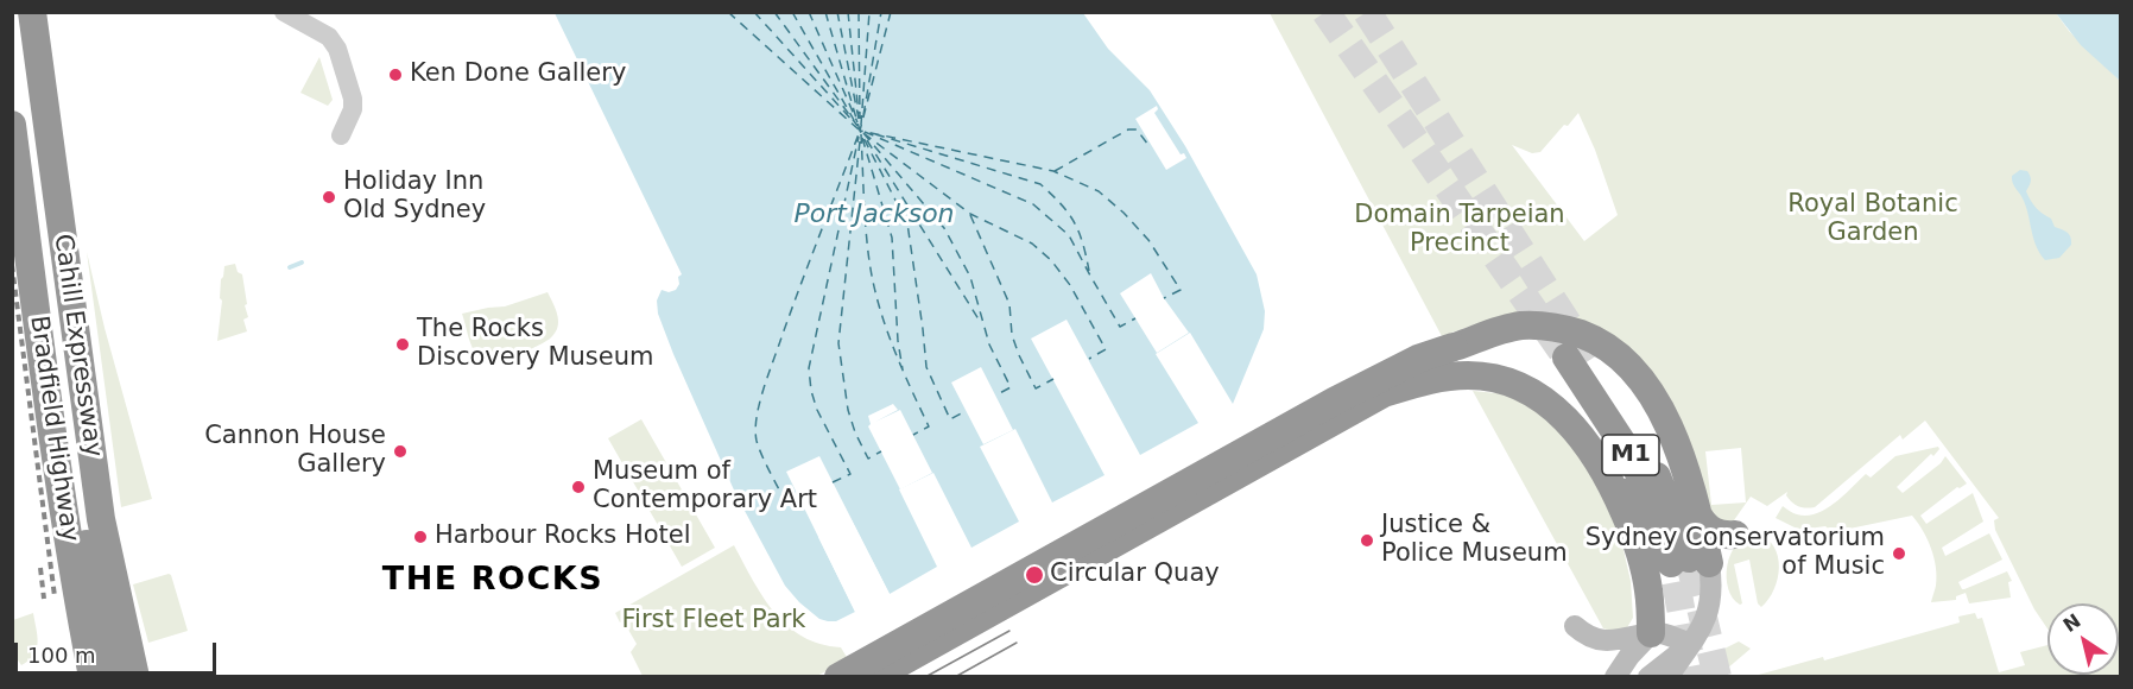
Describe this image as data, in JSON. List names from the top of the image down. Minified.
{"streets":{"highway":["Cahill Expressway","Bradfield Highway","M1"]},"crossings":[["Cahill Expressway","Bradfield Highway"]],"districts":["THE ROCKS"],"water":["Port Jackson"],"parks":["Royal Botanic Garden","Domain Tarpeian Precinct","First Fleet Park"],"places":["Ken Done Gallery","Holiday Inn Old Sydney","The Rocks Discovery Museum","Cannon House Gallery","Museum of Contemporary Art","Harbour Rocks Hotel","Justice & Police Museum","Sydney Conservatorium of Music","Circular Quay"],"scale_bar":"100 m","north":"top left"}
